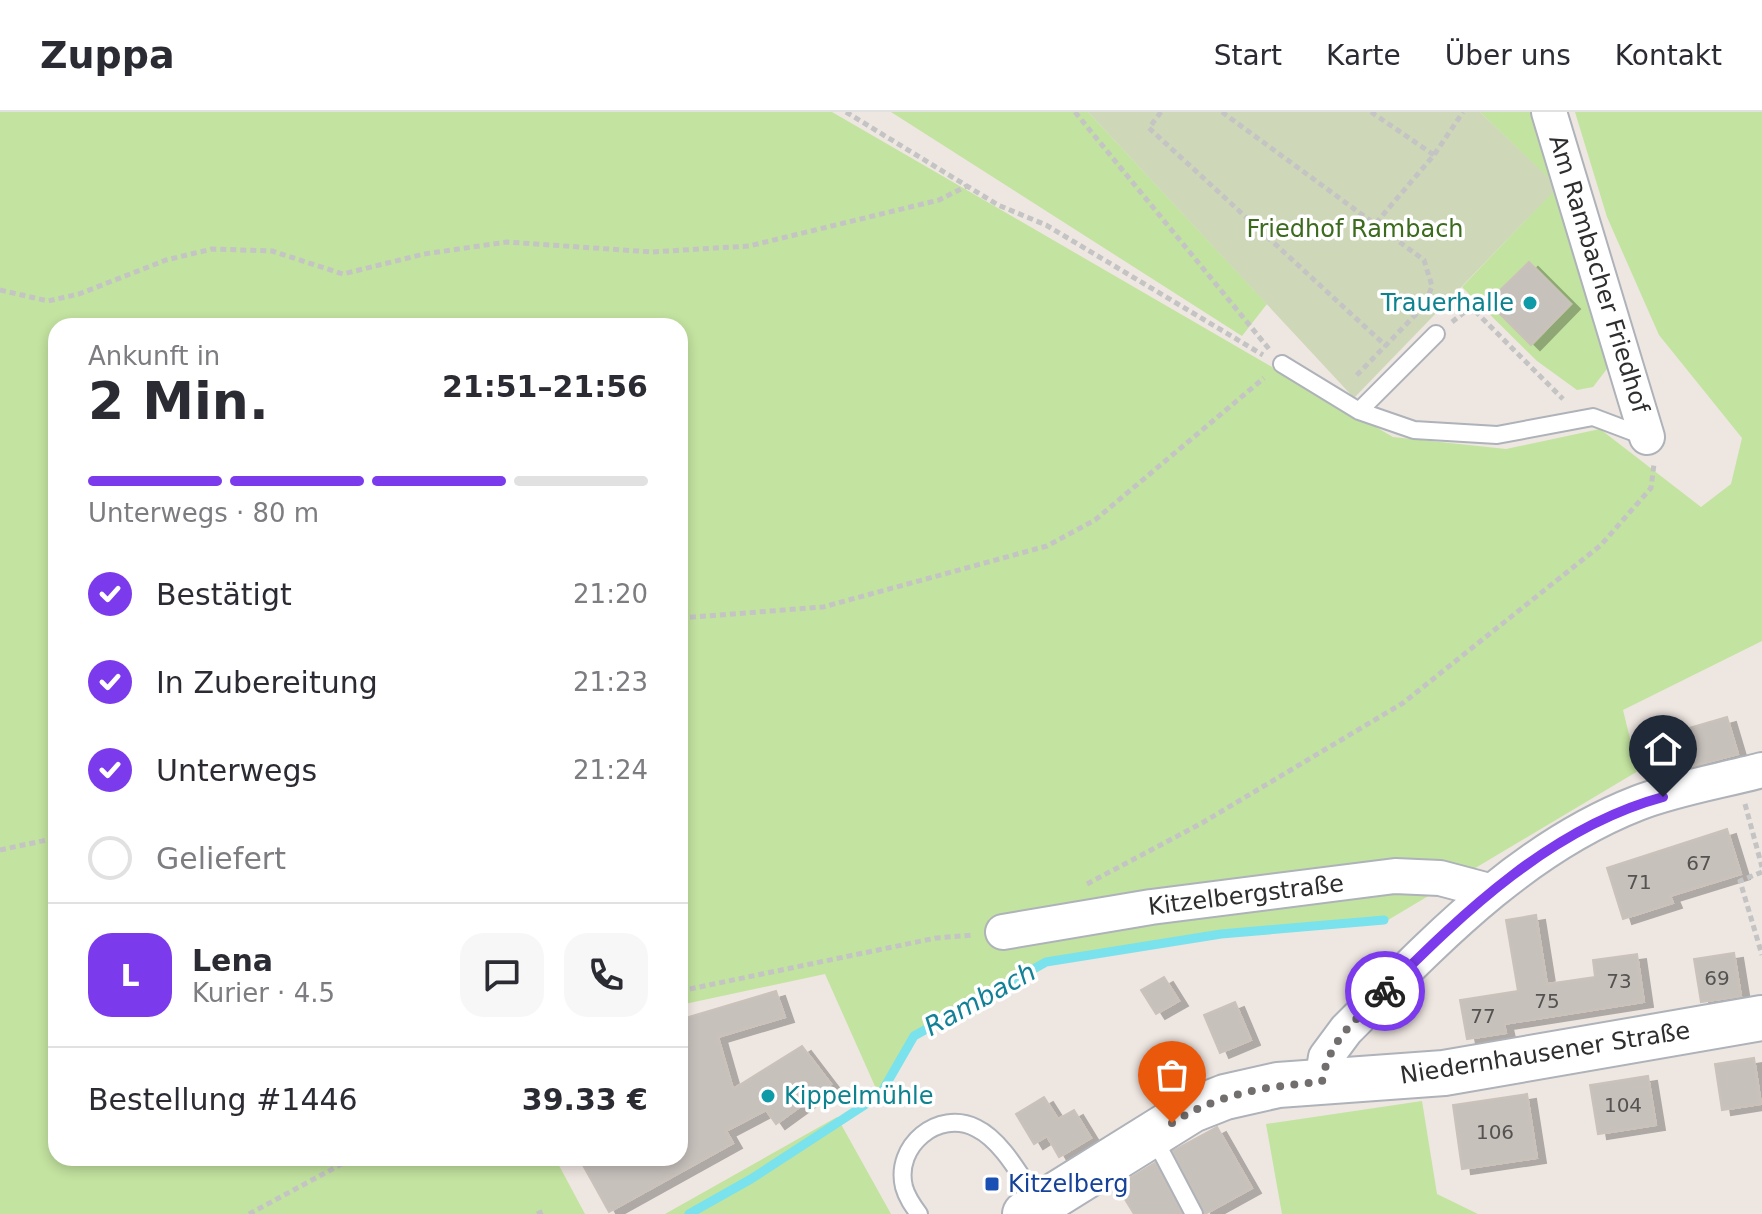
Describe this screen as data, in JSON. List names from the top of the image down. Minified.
{"streets":{"main road":["Niedernhausener Straße"],"street":["Am Rambacher Friedhof","Kitzelbergstraße"]},"water":["Rambach"],"parks":["Friedhof Rambach"],"places":{"other":["Trauerhalle","Kippelmühle"],"transit":["Kitzelberg"]},"house_numbers":["67","71","69","73","75","77","104","106"],"page":{"header":"Zuppa","nav":["Start","Karte","Über uns","Kontakt"],"heading":["2 Min.","Ankunft in","21:51–21:56"],"panel":["Lena","Kurier · 4.5","Bestellung #1446","39.33 €"],"bar":"Unterwegs · 80 m","list":[["Bestätigt","21:20"],["In Zubereitung","21:23"],["Unterwegs","21:24"],"Geliefert"],"round":"L"}}
